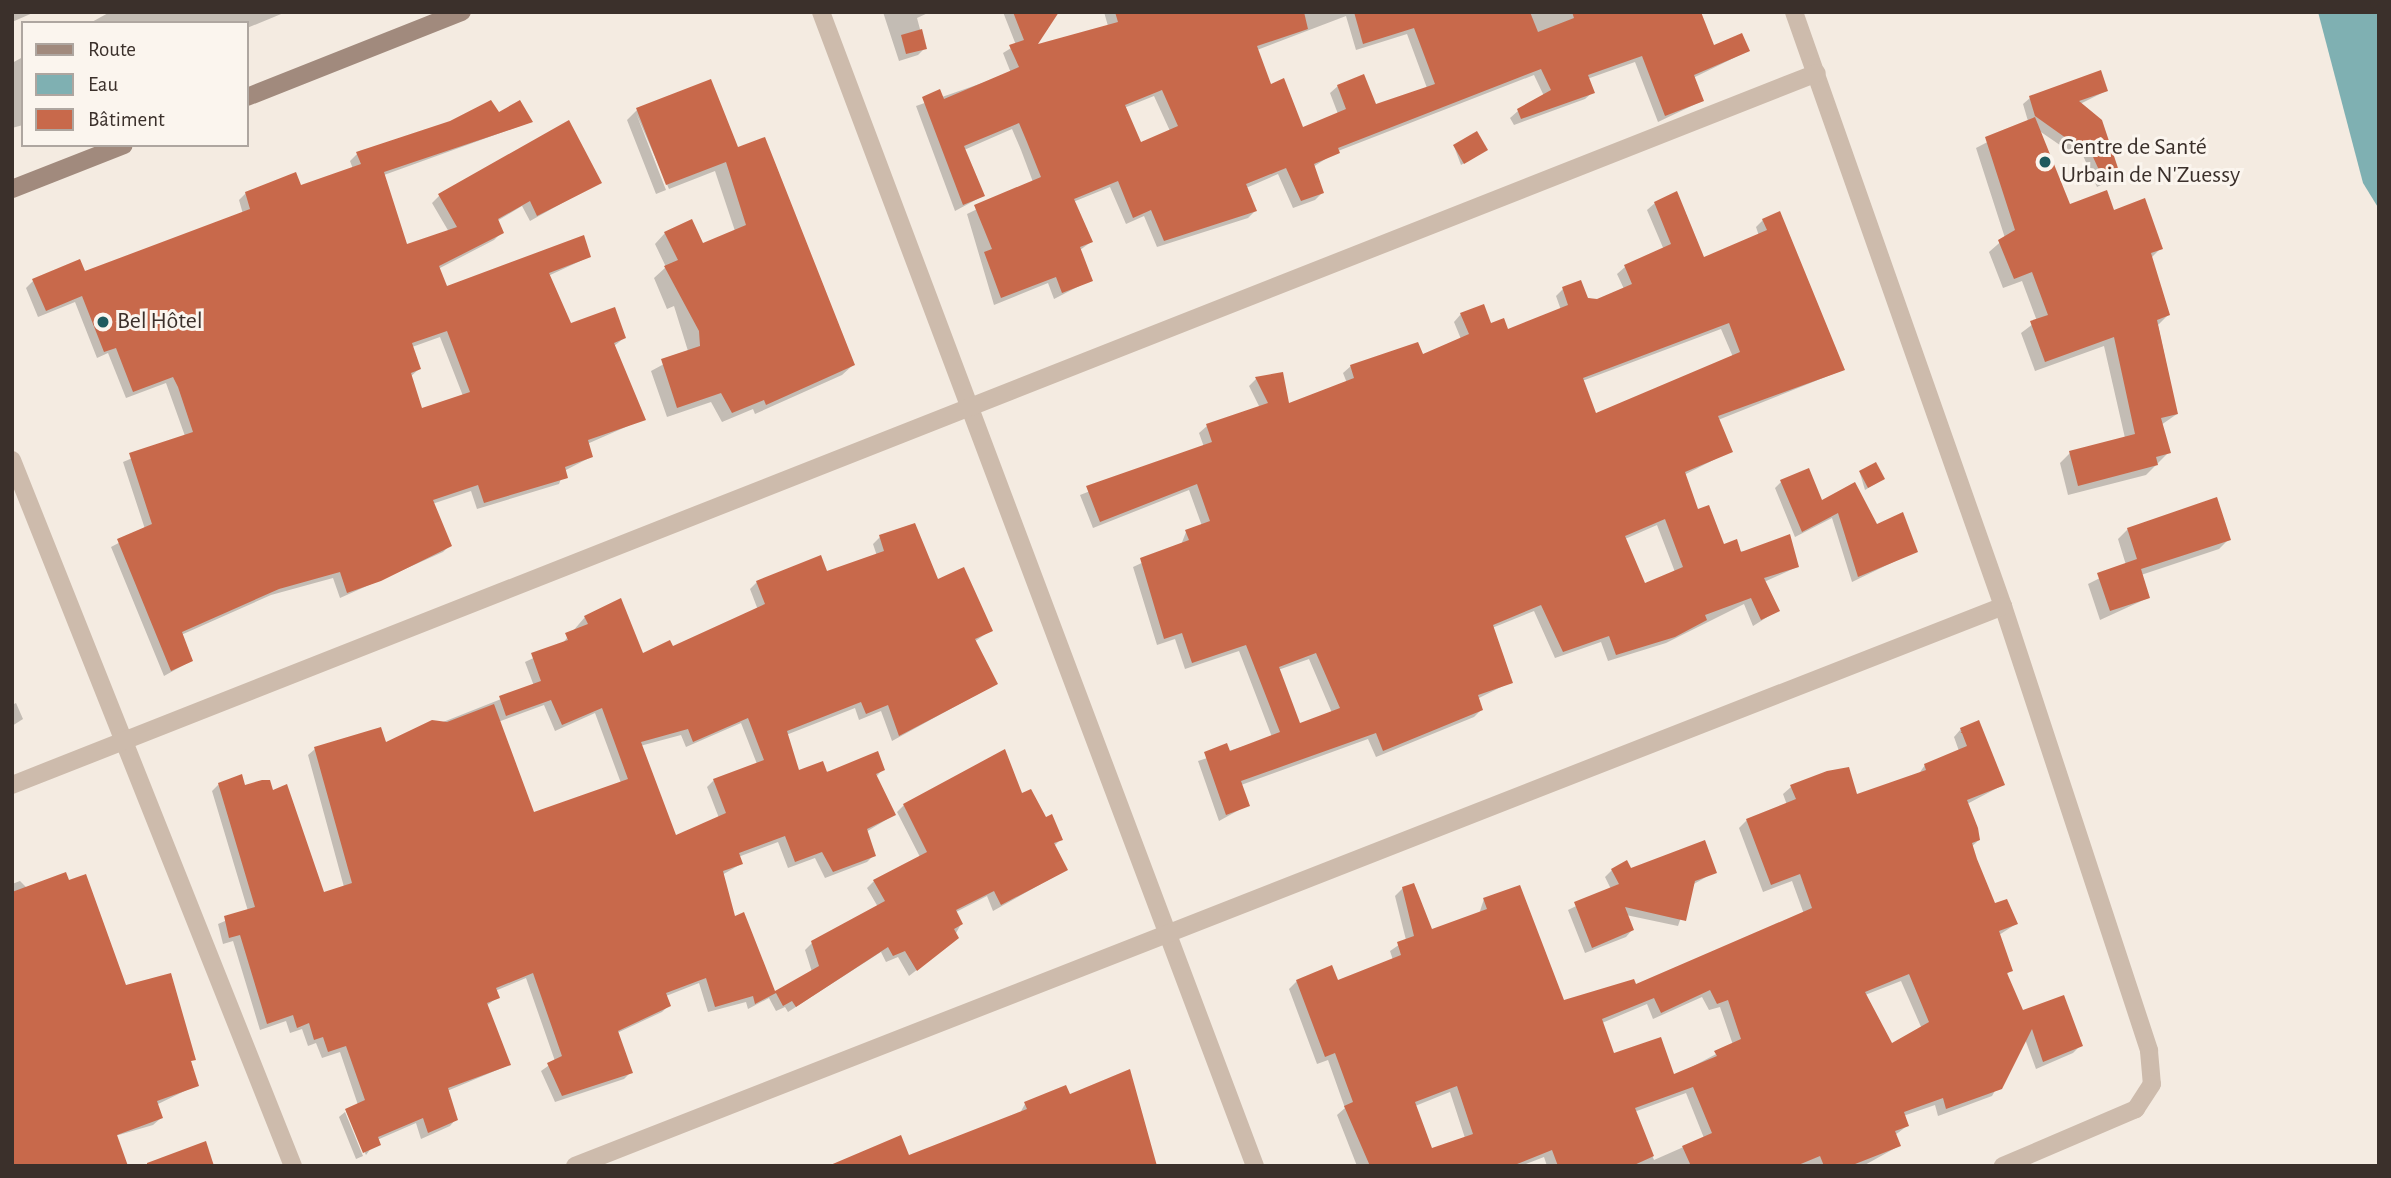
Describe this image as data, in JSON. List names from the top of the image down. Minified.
{"places":["Centre de Santé Urbain de N'Zuessy","Bel Hôtel"],"legend":["Route","Eau","Bâtiment"]}
